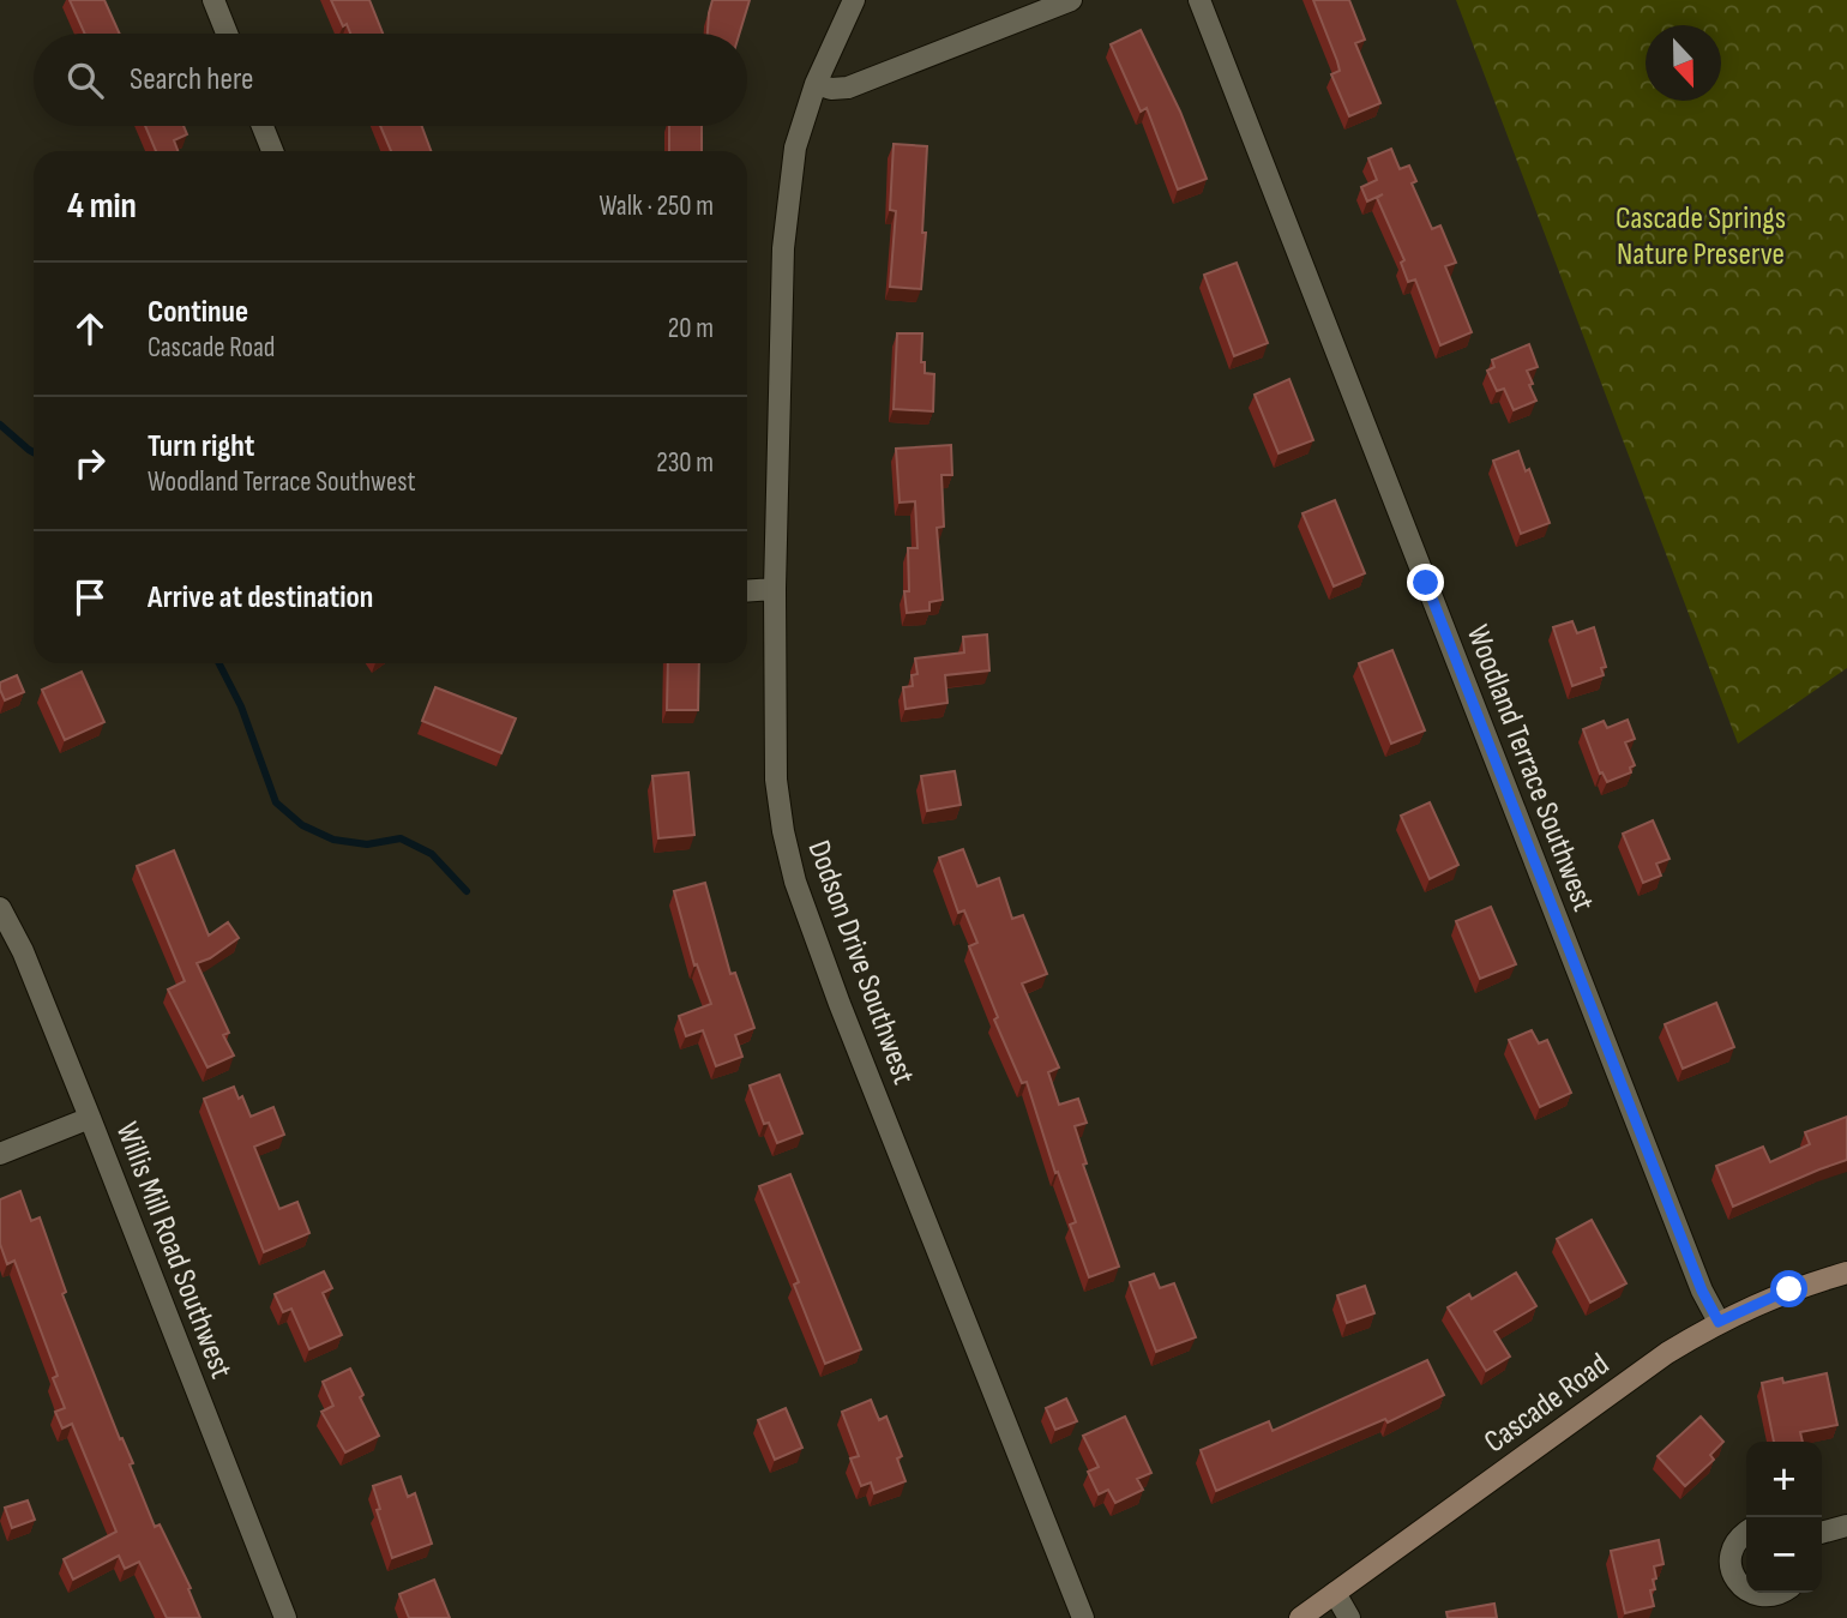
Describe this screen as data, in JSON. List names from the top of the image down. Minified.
{"streets":{"main road":["Cascade Road"],"street":["Woodland Terrace Southwest","Dodson Drive Southwest","Willis Mill Road Southwest"]},"crossings":[["Woodland Terrace Southwest","Cascade Road"]],"parks":["Cascade Springs Nature Preserve"],"north":"bottom","page":{"search":"Search here","heading":["4 min","Walk · 250 m"],"list":[["Continue","Cascade Road","20 m"],["Turn right","Woodland Terrace Southwest","230 m"],"Arrive at destination"],"map_buttons":["+","−"]}}
